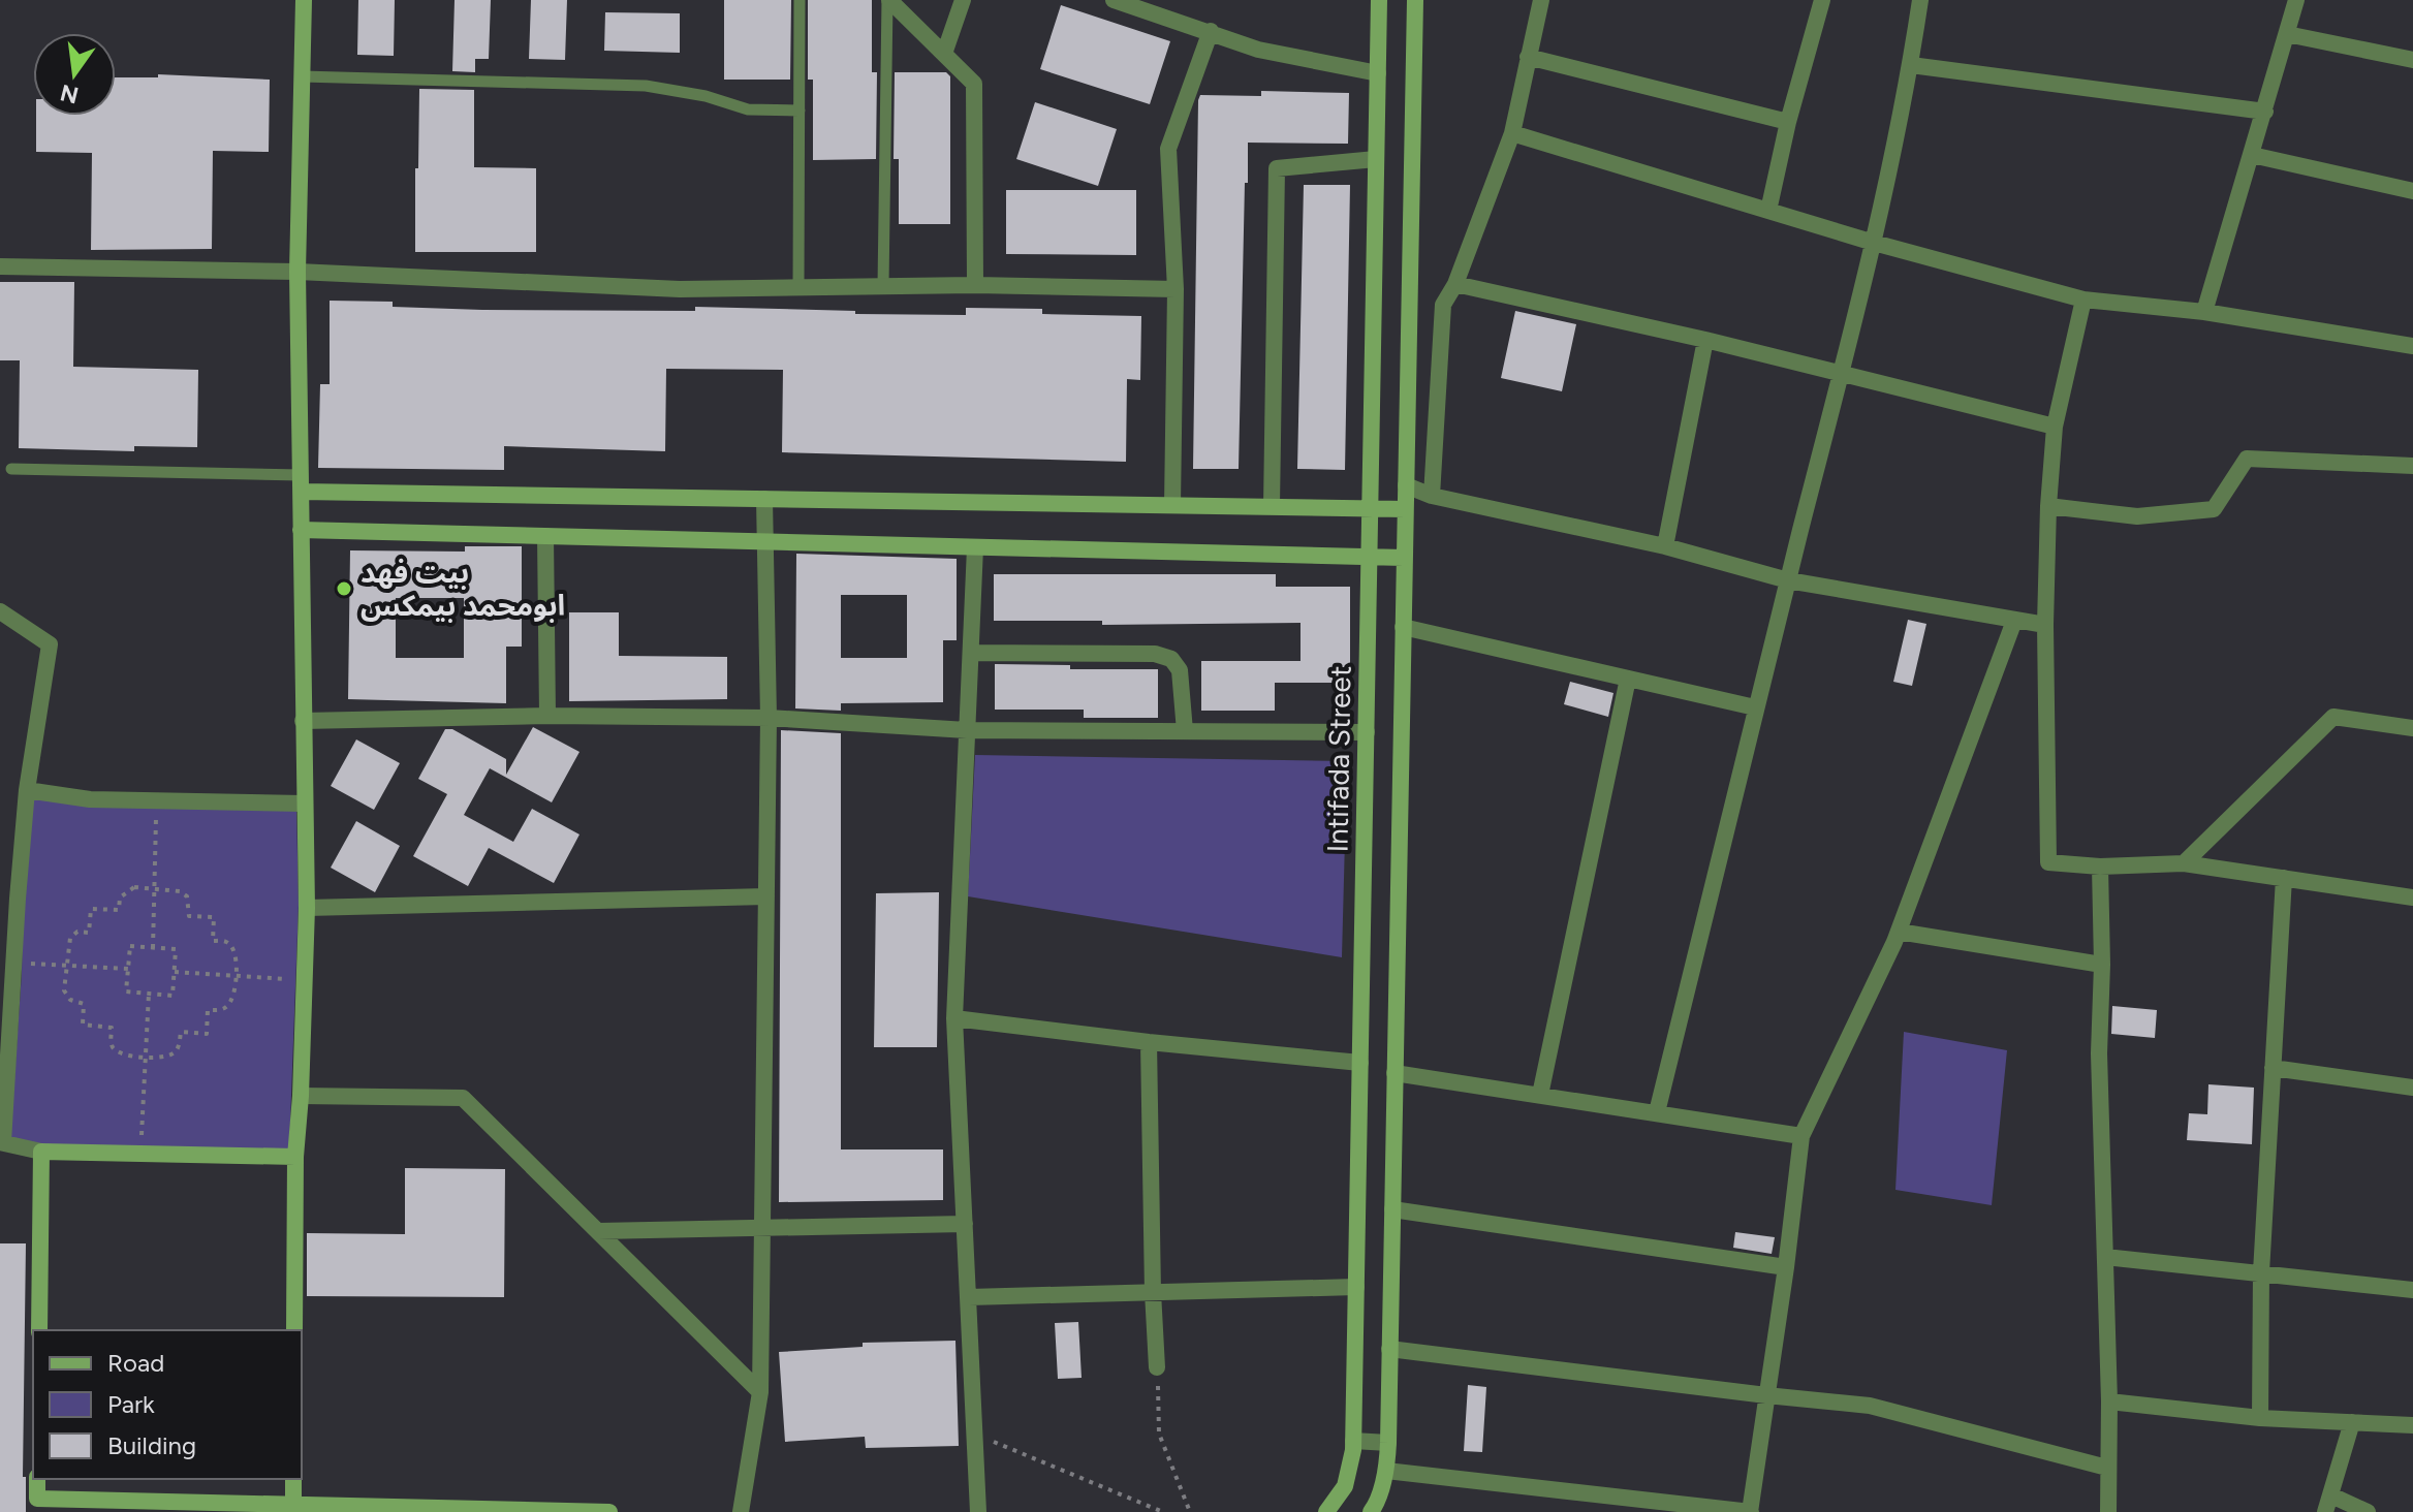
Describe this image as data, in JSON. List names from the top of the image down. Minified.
{"streets":{"street":["Intifada Street"]},"places":["بيت فهد ابومحمد بيمكس"],"legend":["Road","Park","Building"],"north":"bottom"}
